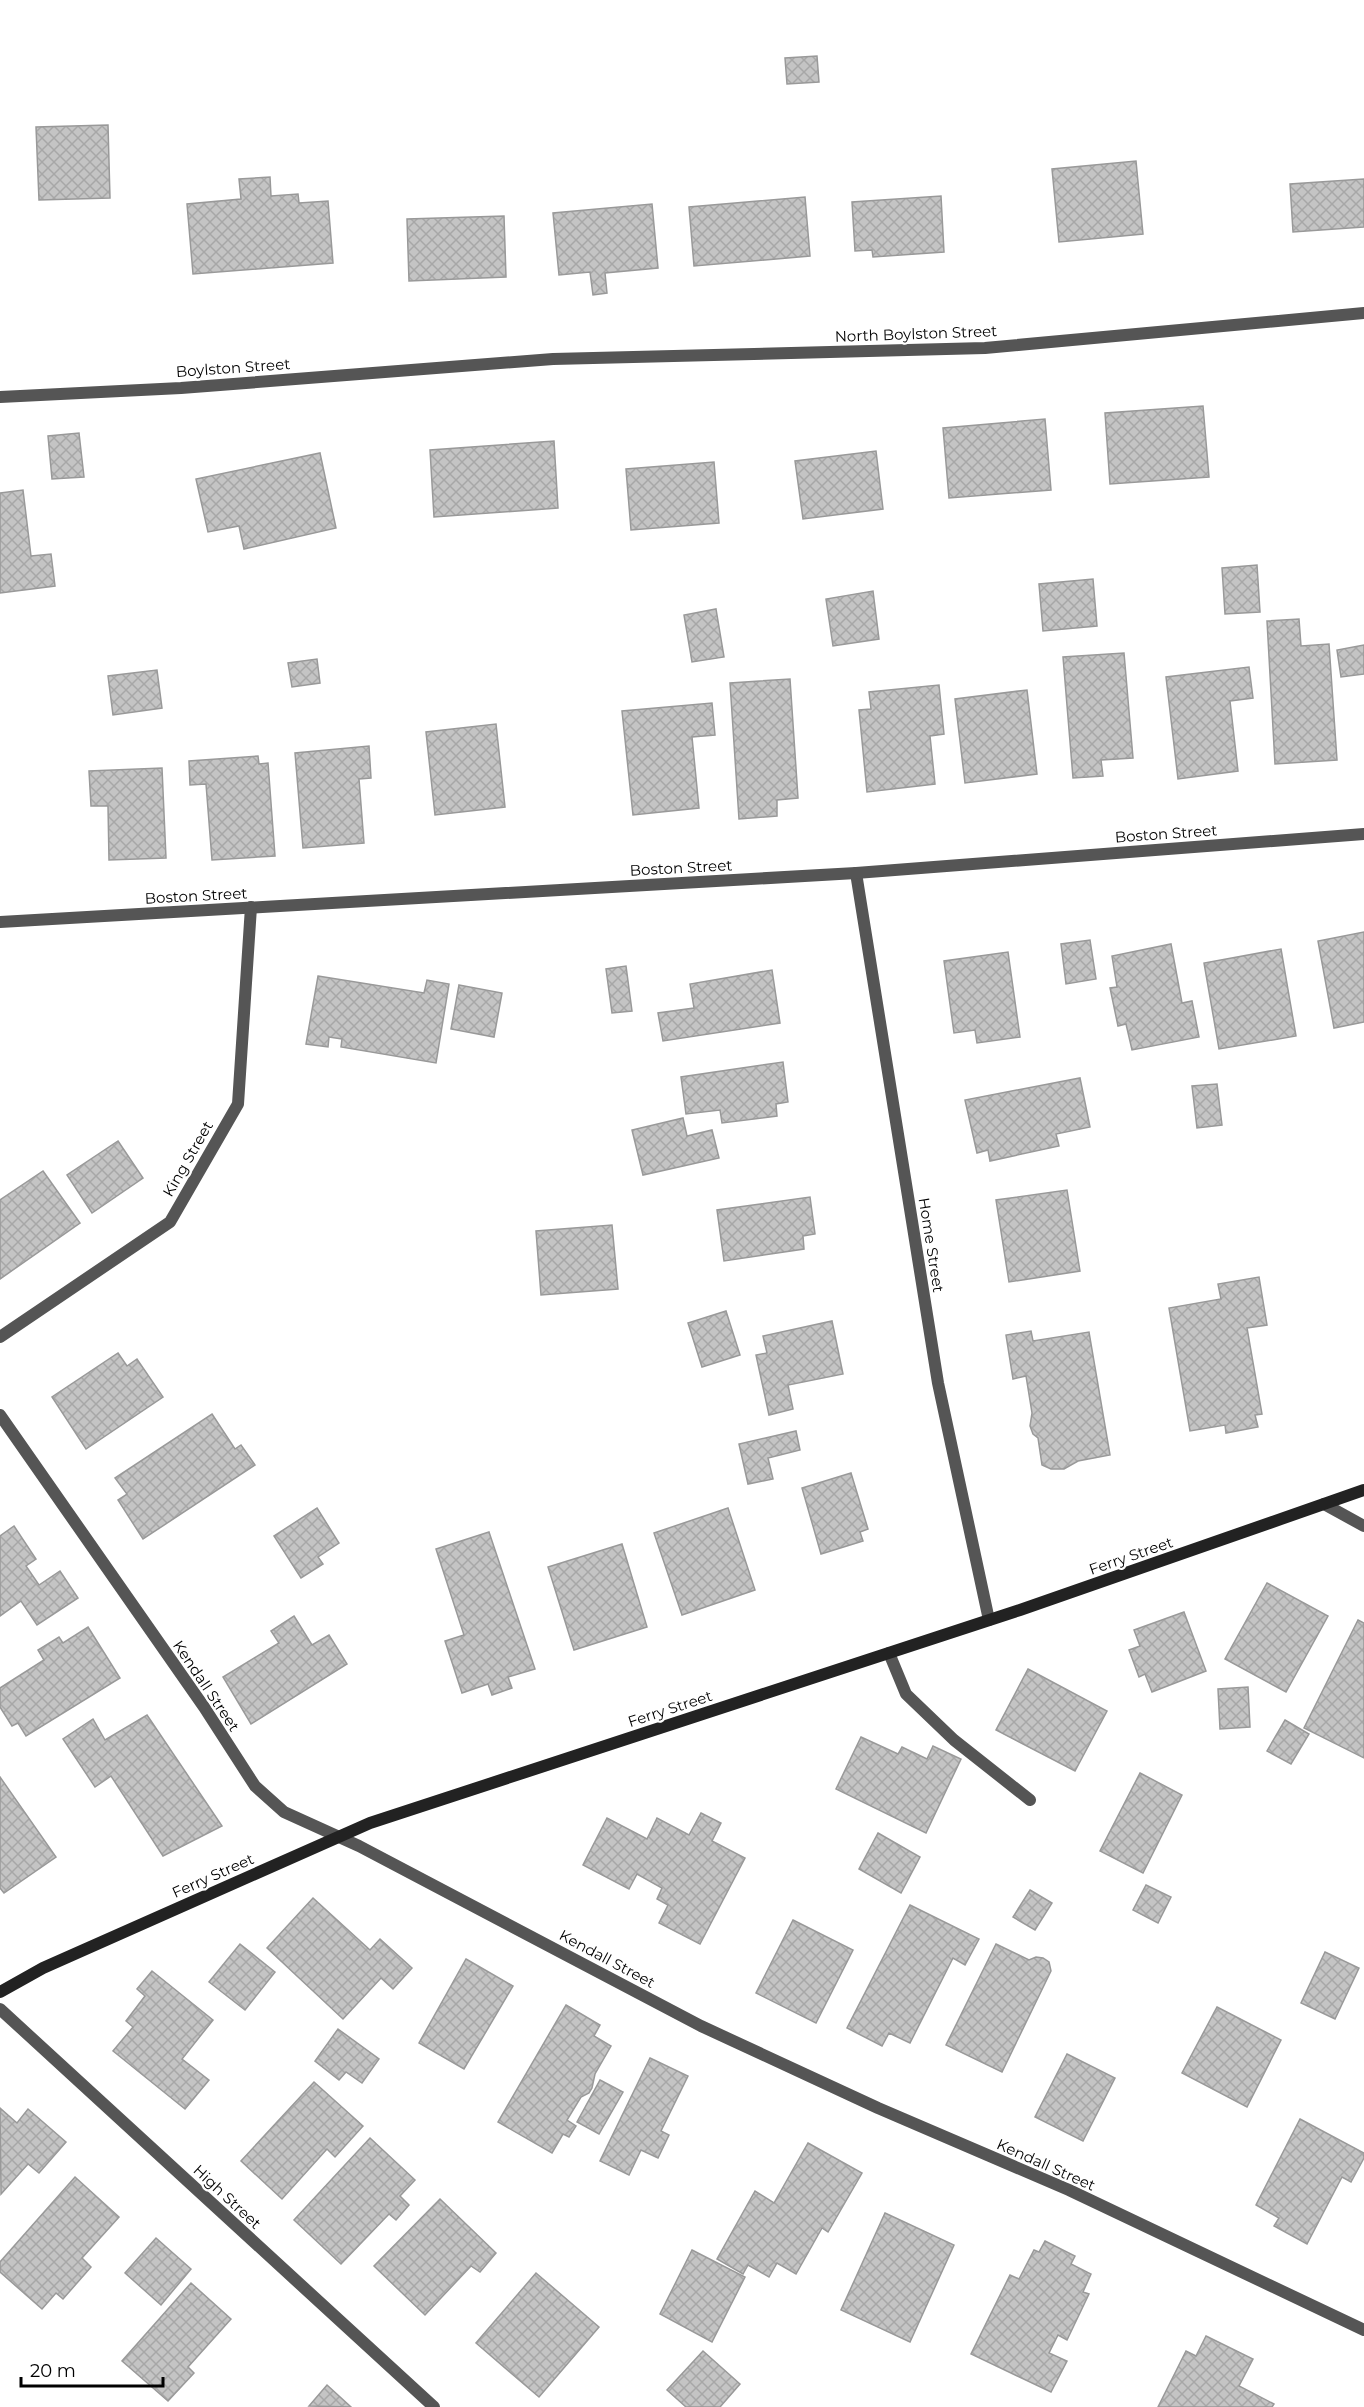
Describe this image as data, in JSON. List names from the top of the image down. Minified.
{"streets":{"street":["North Boylston Street","Boylston Street","Boston Street","King Street","Home Street","Ferry Street","Kendall Street","High Street"]},"crossings":[["North Boylston Street","Boylston Street"],["Boston Street","King Street"],["Boston Street","Home Street"],["Home Street","Ferry Street"],["Ferry Street","Kendall Street"]],"scale_bar":"20 m"}
